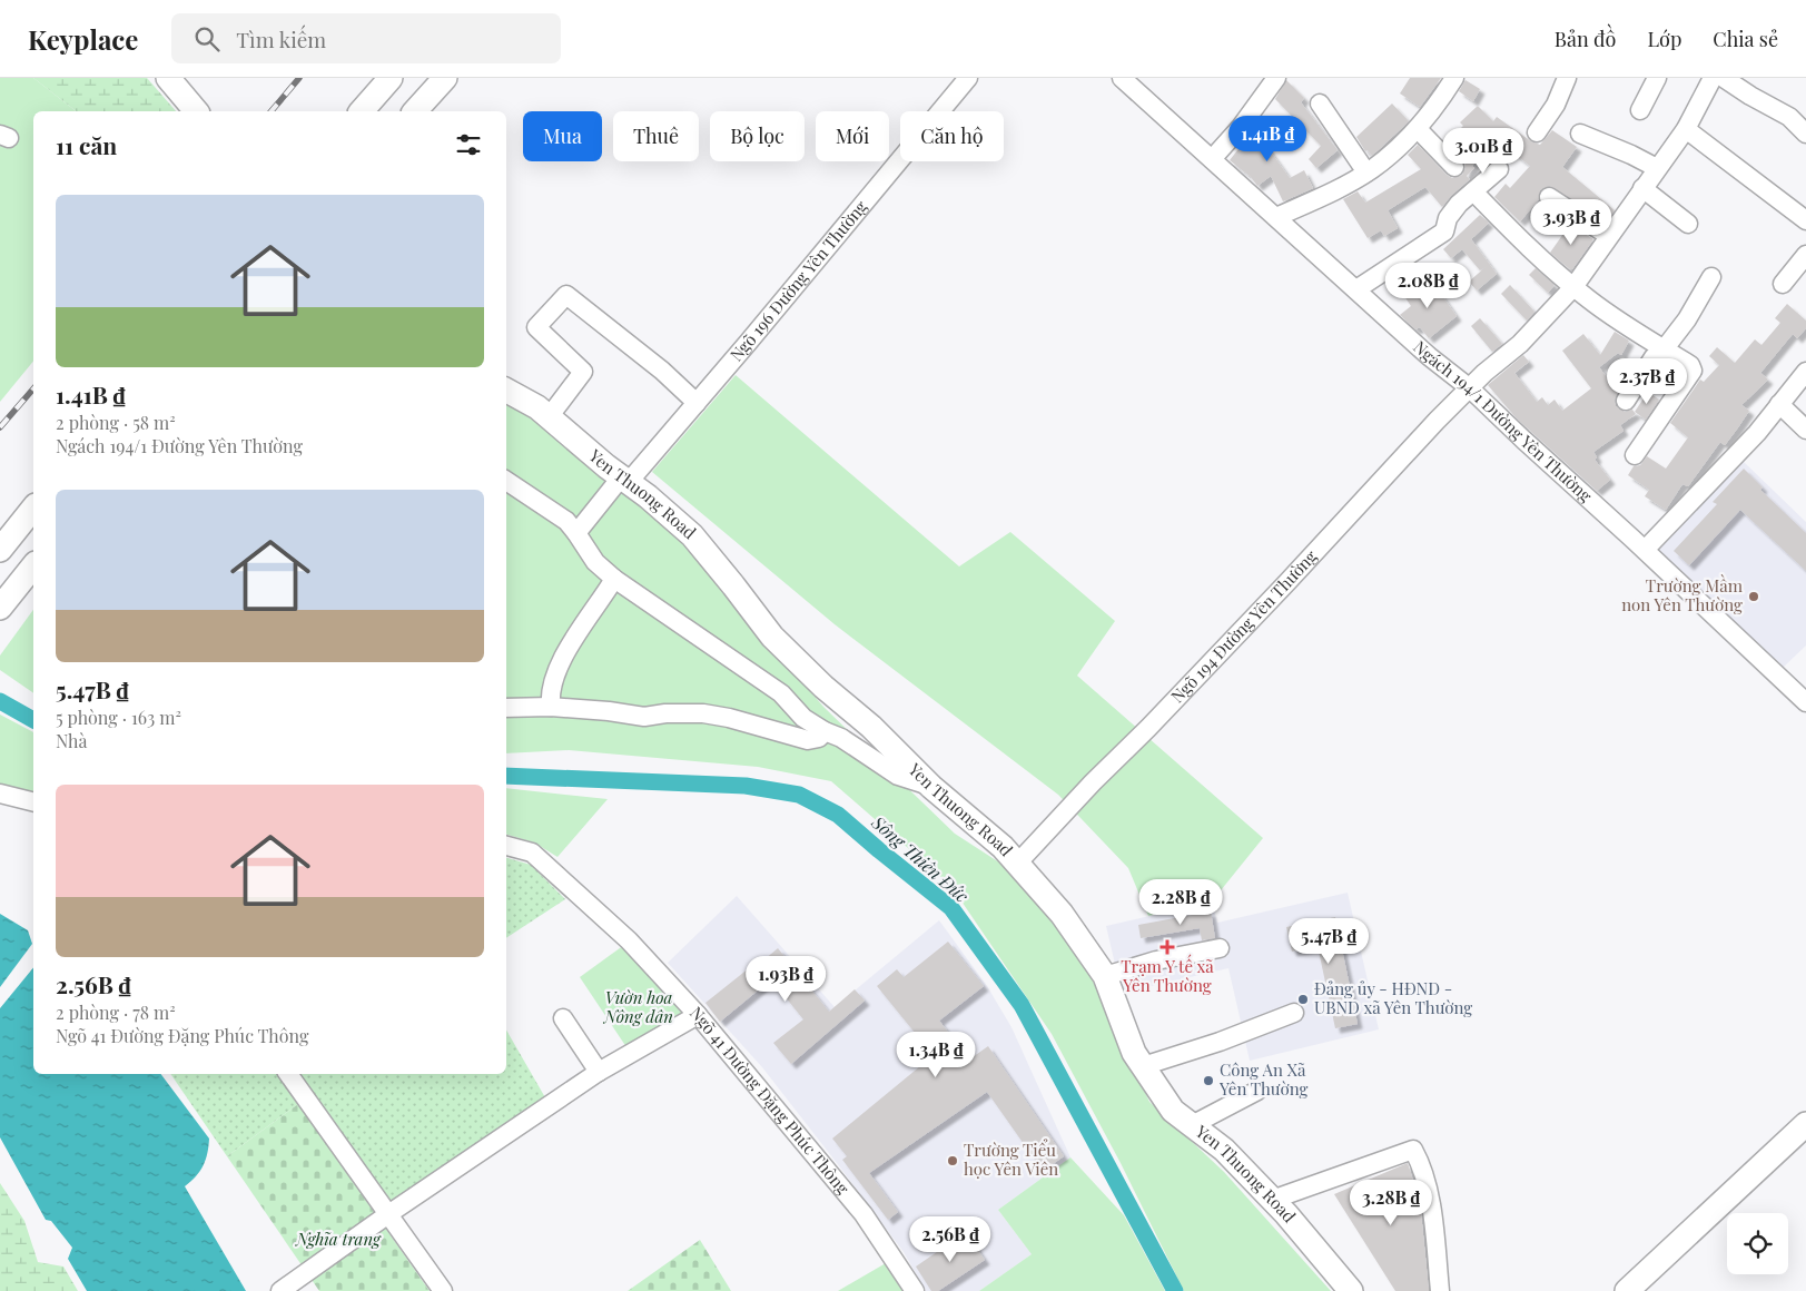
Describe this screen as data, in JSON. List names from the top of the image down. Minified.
{"streets":{"main road":["Yen Thuong Road"],"street":["Ngõ 196 Đường Yên Thường","Ngách 194/1 Đường Yên Thường","Ngõ 194 Đường Yên Thường","Ngõ 41 Đường Đặng Phúc Thông"]},"crossings":[["Ngõ 196 Đường Yên Thường","Yen Thuong Road"],["Ngách 194/1 Đường Yên Thường","Ngõ 194 Đường Yên Thường"],["Yen Thuong Road","Ngõ 194 Đường Yên Thường"]],"water":["Sông Thiên Đức"],"parks":["Vườn hoa Nông dân","Nghĩa trang"],"places":{"other":["Trường Mầm non Yên Thường","Đảng ủy - HĐND - UBND xã Yên Thường","Công An Xã Yên Thường","Trường Tiểu học Yên Viên"],"health":["Trạm Y tế xã Yên Thường"]},"page":{"header":"Keyplace","search":"Tìm kiếm","nav":["Bản đồ","Lớp","Chia sẻ"],"chip":["Mua","Thuê","Bộ lọc","Mới","Căn hộ"],"heading":"11 căn","price":["1.41B ₫","3.01B ₫","3.93B ₫","2.08B ₫","2.37B ₫","2.28B ₫","5.47B ₫","1.93B ₫","1.34B ₫","3.28B ₫","2.56B ₫"],"list":[{"name":"1.41B ₫","note":"2 phòng · 58 m² · Ngách 194/1 Đường Yên Thường"},{"name":"5.47B ₫","note":"5 phòng · 163 m² · Nhà"},{"name":"2.56B ₫","note":"2 phòng · 78 m² · Ngõ 41 Đường Đặng Phúc Thông"}]}}
